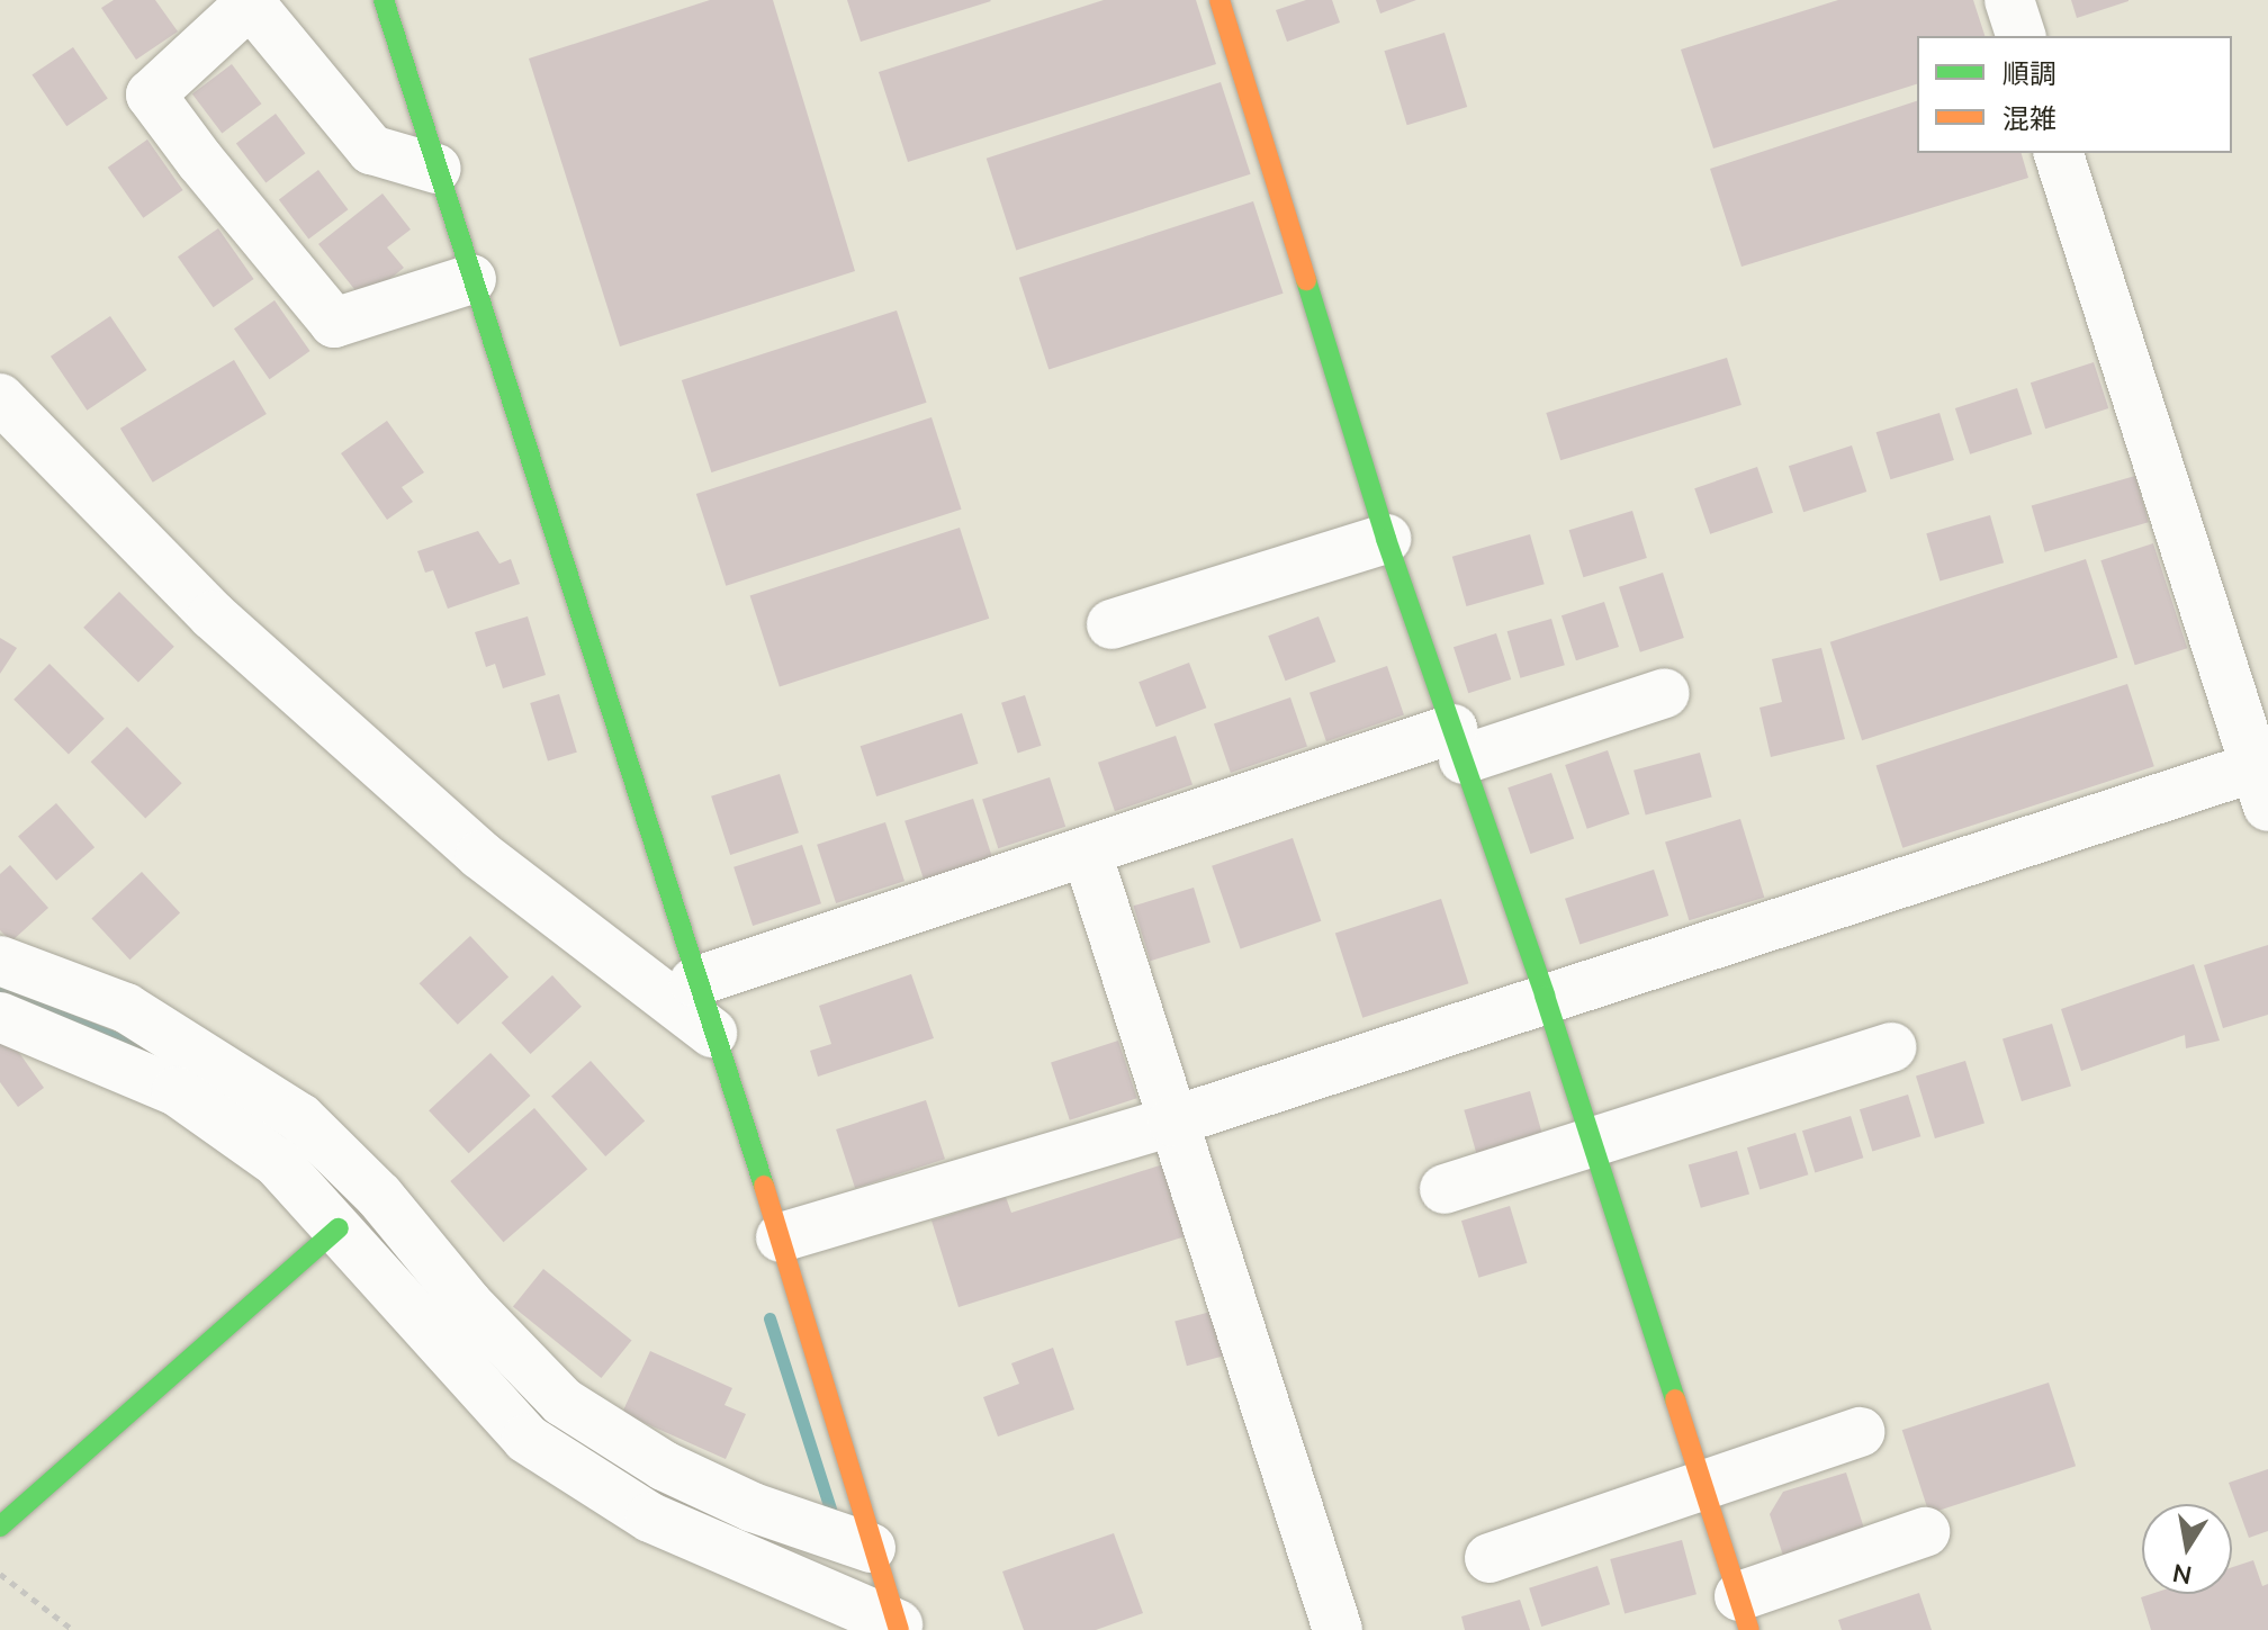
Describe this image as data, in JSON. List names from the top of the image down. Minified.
{"legend":["順調","混雑"],"north":"bottom"}
